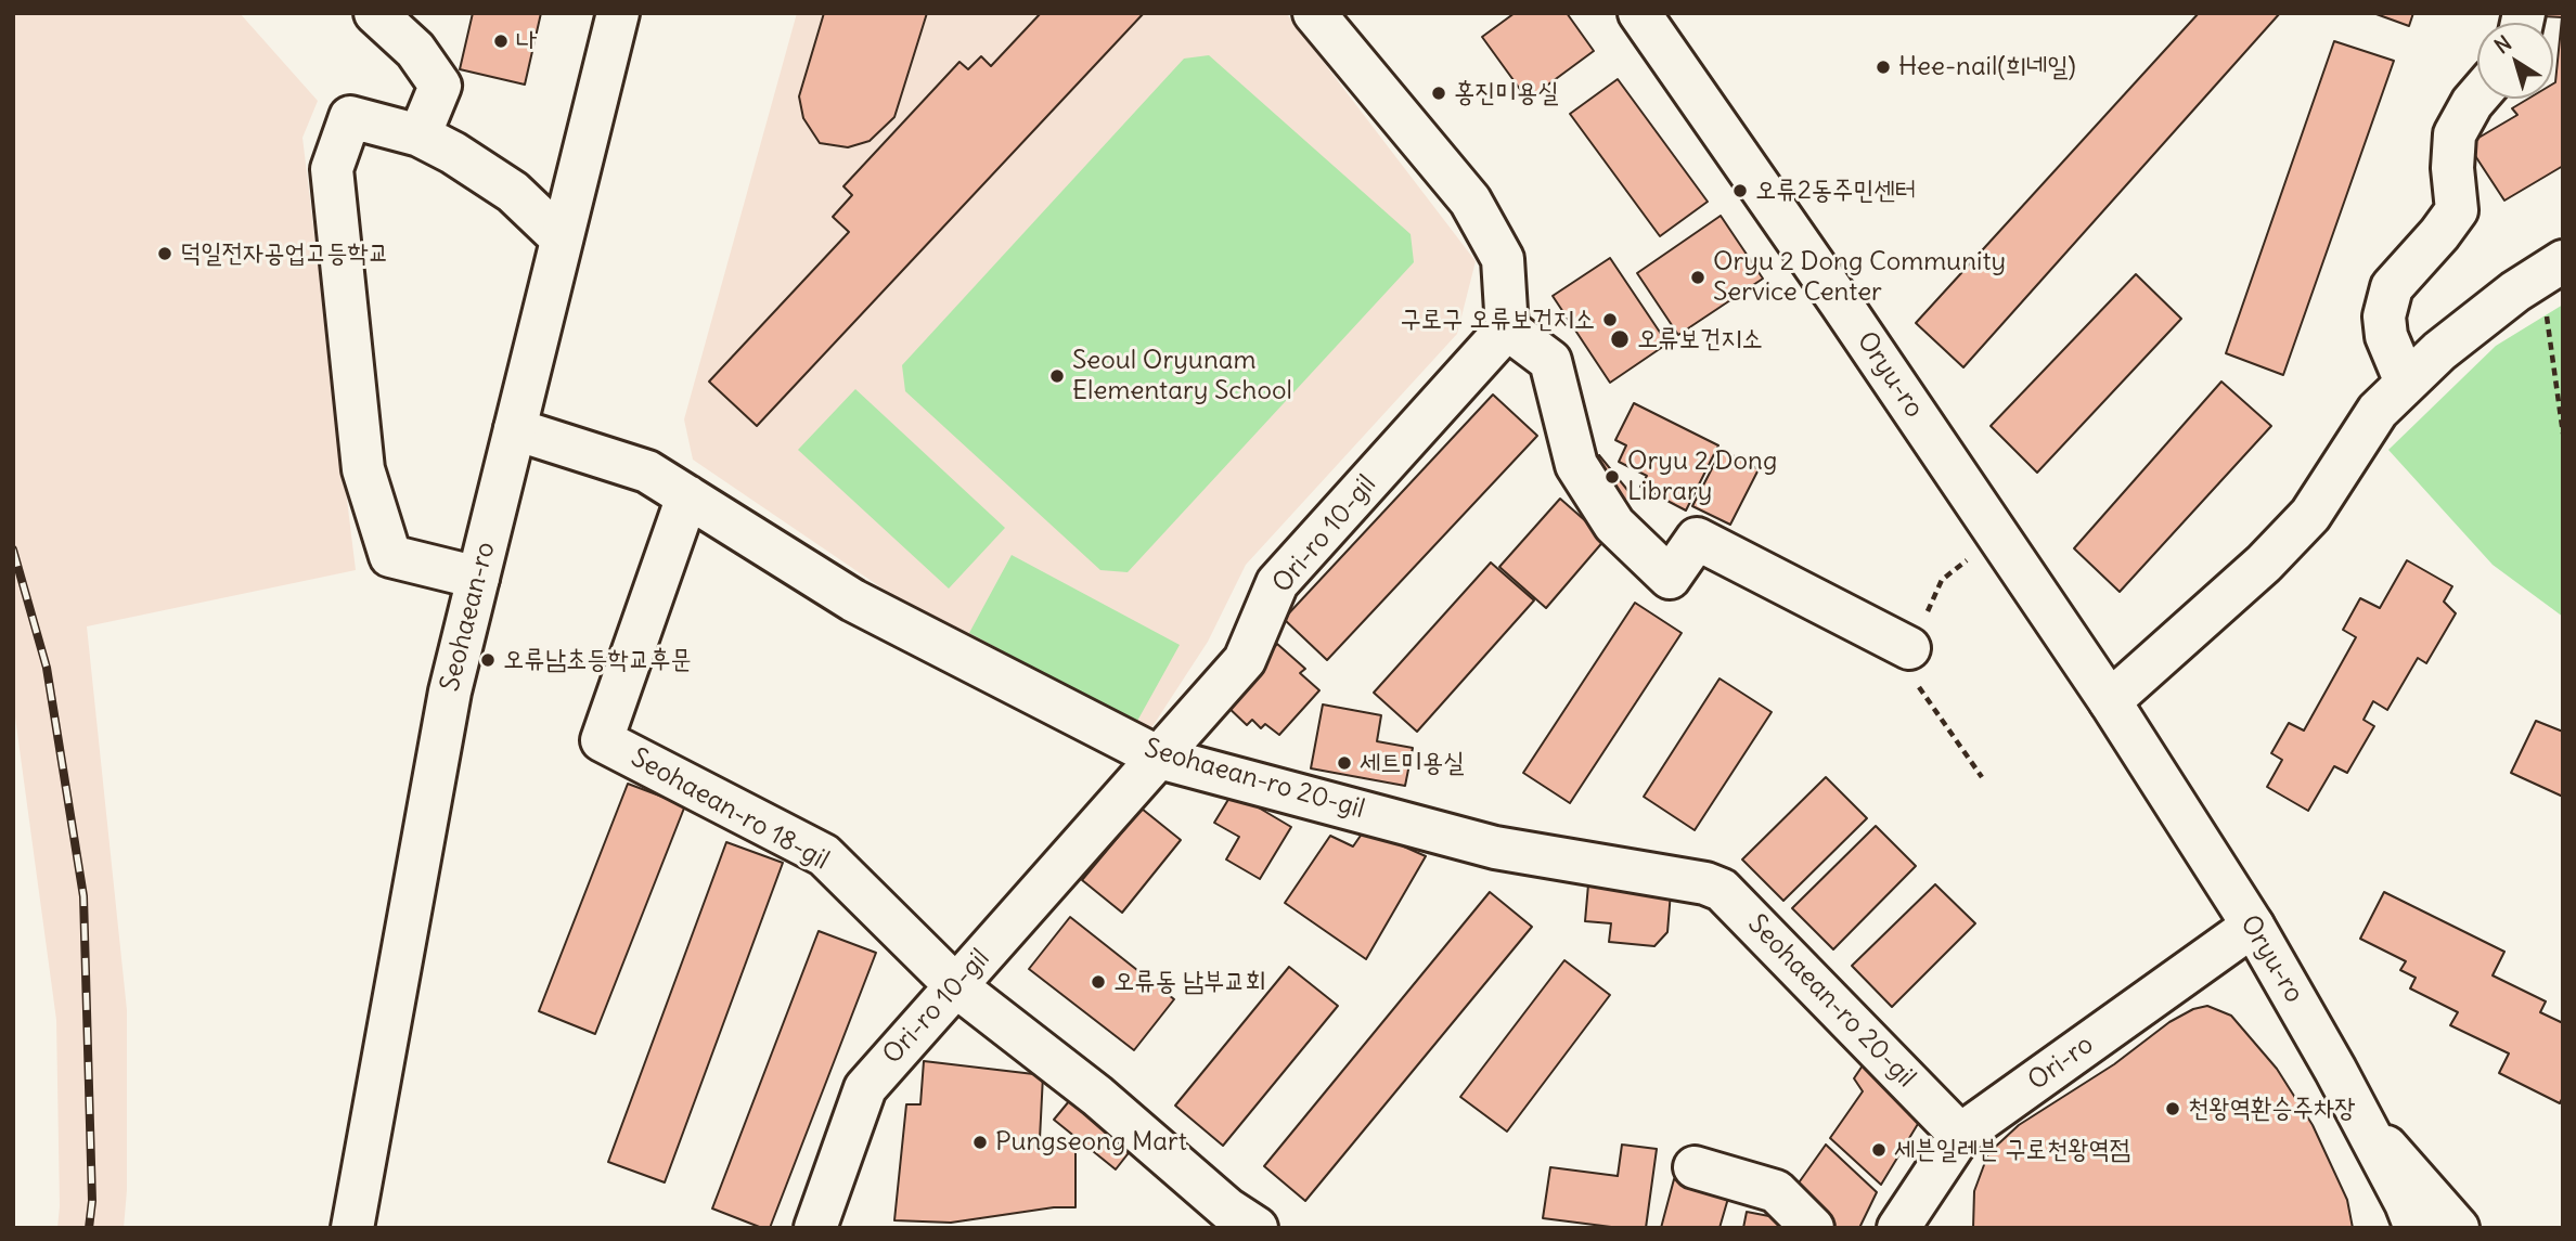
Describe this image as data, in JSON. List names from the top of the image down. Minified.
{"streets":{"street":["Oryu-ro","Ori-ro 10-gil","Seohaean-ro","Seohaean-ro 20-gil","Seohaean-ro 18-gil","Ori-ro"]},"crossings":[["Oryu-ro","Ori-ro"],["Ori-ro 10-gil","Seohaean-ro 20-gil"],["Ori-ro 10-gil","Seohaean-ro 18-gil"],["Seohaean-ro","Seohaean-ro 20-gil"],["Seohaean-ro 20-gil","Seohaean-ro 18-gil"],["Seohaean-ro 20-gil","Ori-ro"]],"places":["나","Hee-nail(희네일)","홍진미용실","오류2동주민센터","덕일전자공업고등학교","Oryu 2 Dong Community Service Center","구로구 오류보건지소","오류보건지소","Seoul Oryunam Elementary School","Oryu 2 Dong Library","오류남초등학교후문","세트미용실","오류동 남부교회","천왕역환승주차장","Pungseong Mart","세븐일레븐 구로천왕역점"],"north":"top left"}
